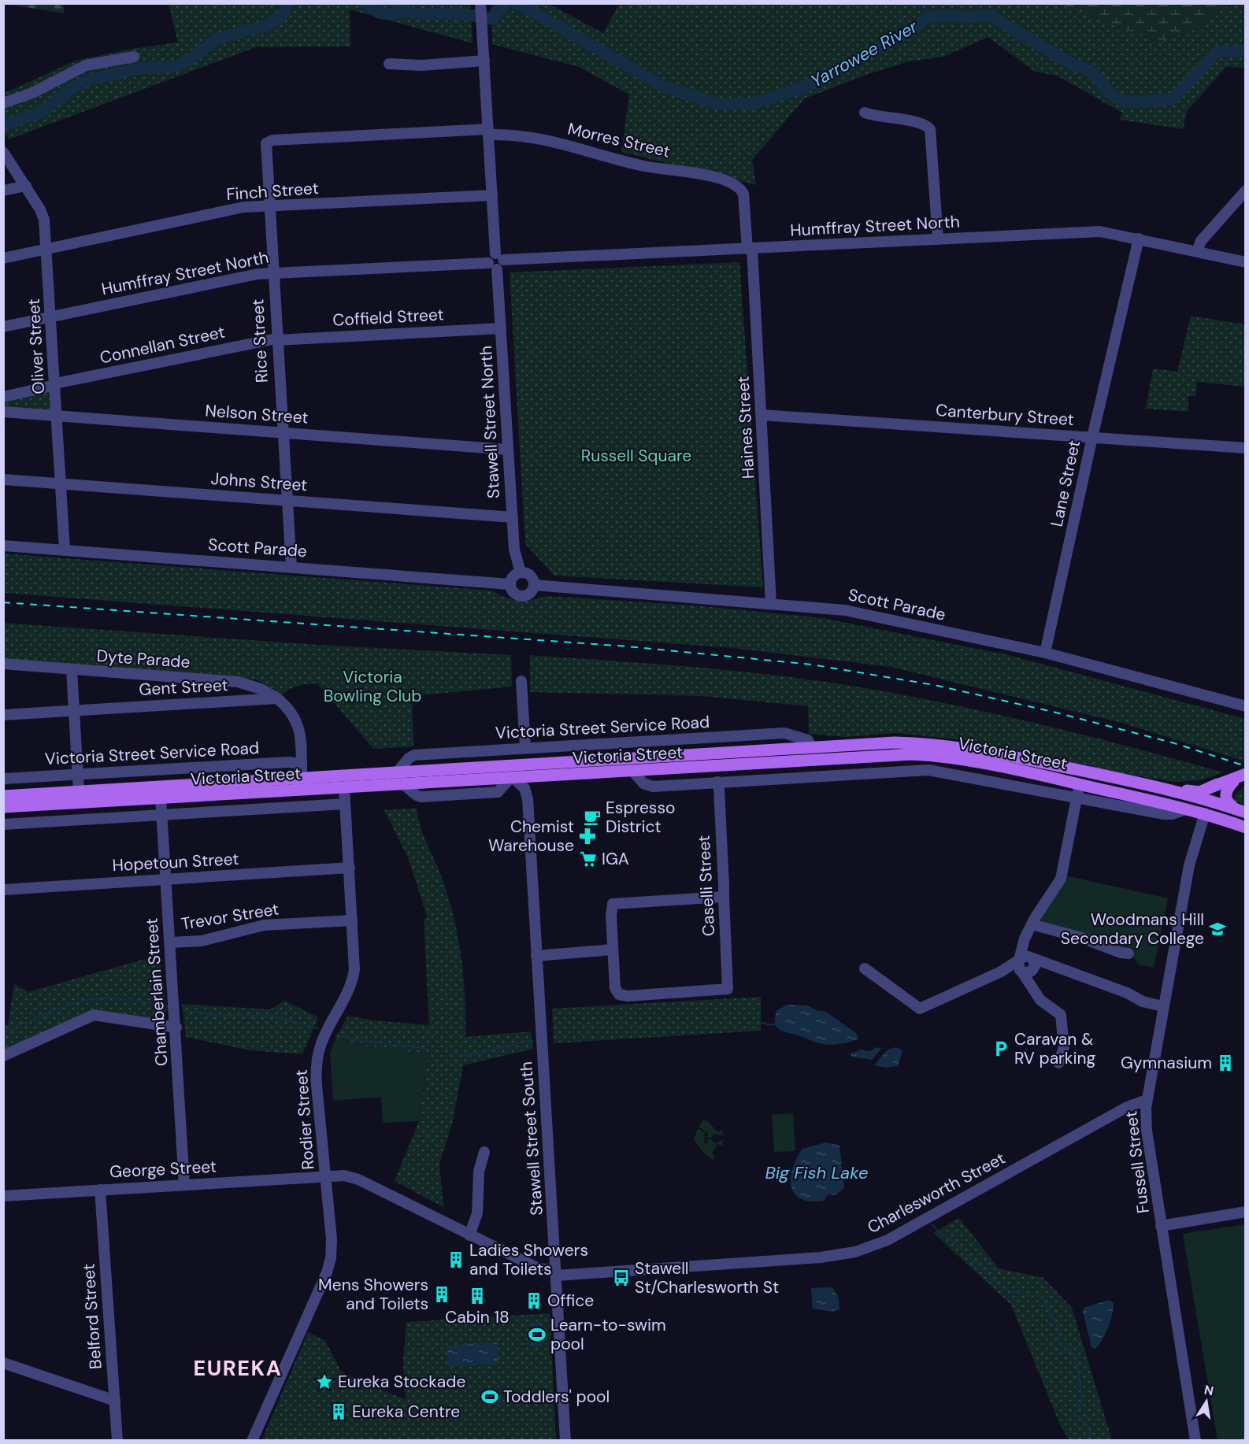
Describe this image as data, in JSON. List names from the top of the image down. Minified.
{"streets":{"main road":["Victoria Street"],"street":["Morres Street","Finch Street","Humffray Street North","Coffield Street","Rice Street","Connellan Street","Oliver Street","Nelson Street","Canterbury Street","Stawell Street North","Haines Street","Johns Street","Lane Street","Scott Parade","Dyte Parade","Gent Street","Victoria Street Service Road","Hopetoun Street","Caselli Street","Trevor Street","Chamberlain Street","Rodier Street","Stawell Street South","Fussell Street","George Street","Charlesworth Street","Belford Street"]},"crossings":[["Morres Street","Rice Street"],["Morres Street","Haines Street"],["Finch Street","Rice Street"],["Finch Street","Oliver Street"],["Humffray Street North","Rice Street"],["Humffray Street North","Oliver Street"],["Humffray Street North","Stawell Street North"],["Humffray Street North","Haines Street"],["Humffray Street North","Lane Street"],["Coffield Street","Rice Street"],["Coffield Street","Connellan Street"],["Coffield Street","Stawell Street North"],["Rice Street","Connellan Street"],["Rice Street","Nelson Street"],["Rice Street","Johns Street"],["Rice Street","Scott Parade"],["Connellan Street","Oliver Street"],["Oliver Street","Nelson Street"],["Oliver Street","Johns Street"],["Oliver Street","Scott Parade"],["Nelson Street","Stawell Street North"],["Canterbury Street","Haines Street"],["Canterbury Street","Lane Street"],["Stawell Street North","Johns Street"],["Stawell Street North","Scott Parade"],["Haines Street","Scott Parade"],["Lane Street","Scott Parade"],["Dyte Parade","Gent Street"],["Victoria Street Service Road","Victoria Street"],["Victoria Street","Chamberlain Street"],["Victoria Street","Rodier Street"],["Victoria Street","Stawell Street South"],["Victoria Street","Fussell Street"],["Hopetoun Street","Chamberlain Street"],["Hopetoun Street","Rodier Street"],["Trevor Street","Chamberlain Street"],["Trevor Street","Rodier Street"],["Chamberlain Street","George Street"],["Rodier Street","George Street"],["Rodier Street","Charlesworth Street"],["Stawell Street South","Charlesworth Street"],["Fussell Street","Charlesworth Street"],["George Street","Charlesworth Street"],["George Street","Belford Street"]],"districts":["EUREKA"],"water":["Yarrowee River","Big Fish Lake"],"parks":["Russell Square","Victoria Bowling Club"],"places":{"cafe":["Espresso District"],"pharmacy":["Chemist Warehouse"],"supermarket":["IGA"],"school or university":["Woodmans Hill Secondary College"],"parking":["Caravan & RV parking"],"building":["Gymnasium","Ladies Showers and Toilets","Mens Showers and Toilets","Cabin 18","Office","Eureka Centre"],"bus stop":["Stawell St/Charlesworth St"],"sports":["Learn-to-swim pool","Toddlers' pool"],"place":["Eureka Stockade"]},"north":"top"}
